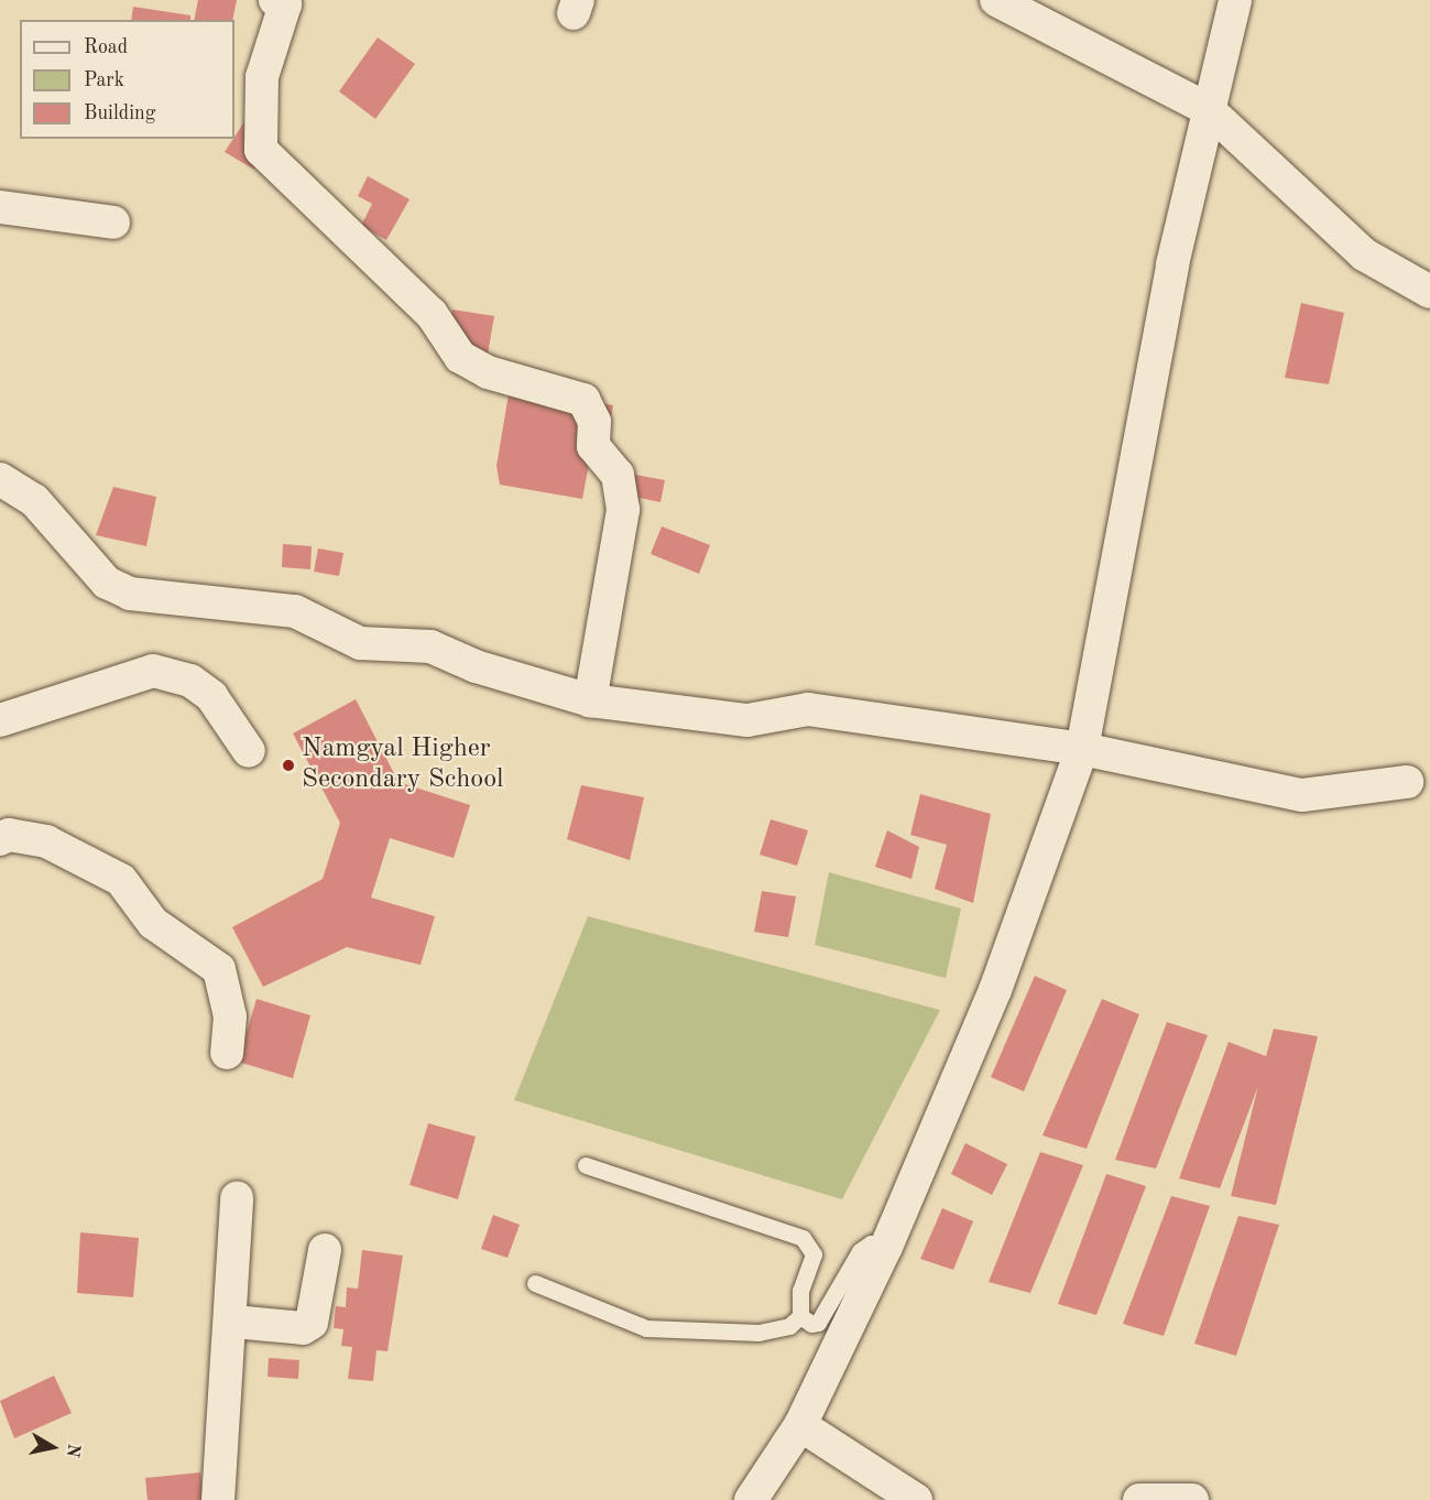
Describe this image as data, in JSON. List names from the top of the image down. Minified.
{"places":["Namgyal Higher Secondary School"],"legend":["Road","Park","Building"],"north":"right"}
